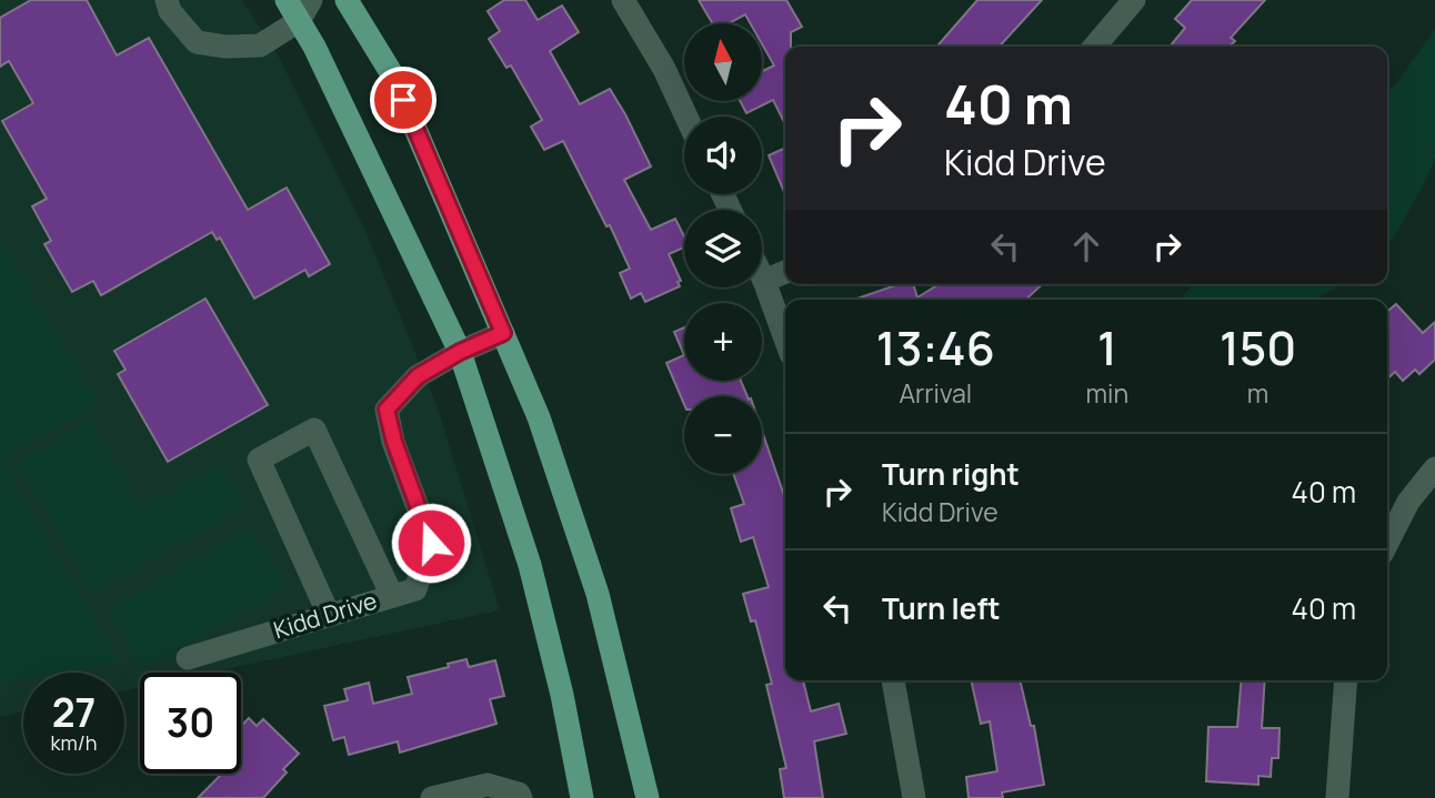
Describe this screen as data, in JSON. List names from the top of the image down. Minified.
{"streets":{"street":["Kidd Drive"]},"north":"top","page":{"map_buttons":["+","−"],"turn":["40 m","Kidd Drive"],"eta":["13:46","Arrival","1","min","150","m"],"list":[{"name":"Turn right","note":"Kidd Drive","value":"40 m"},{"name":"Turn left","value":"40 m"}],"speed":"27 km/h","limit":"30"}}
